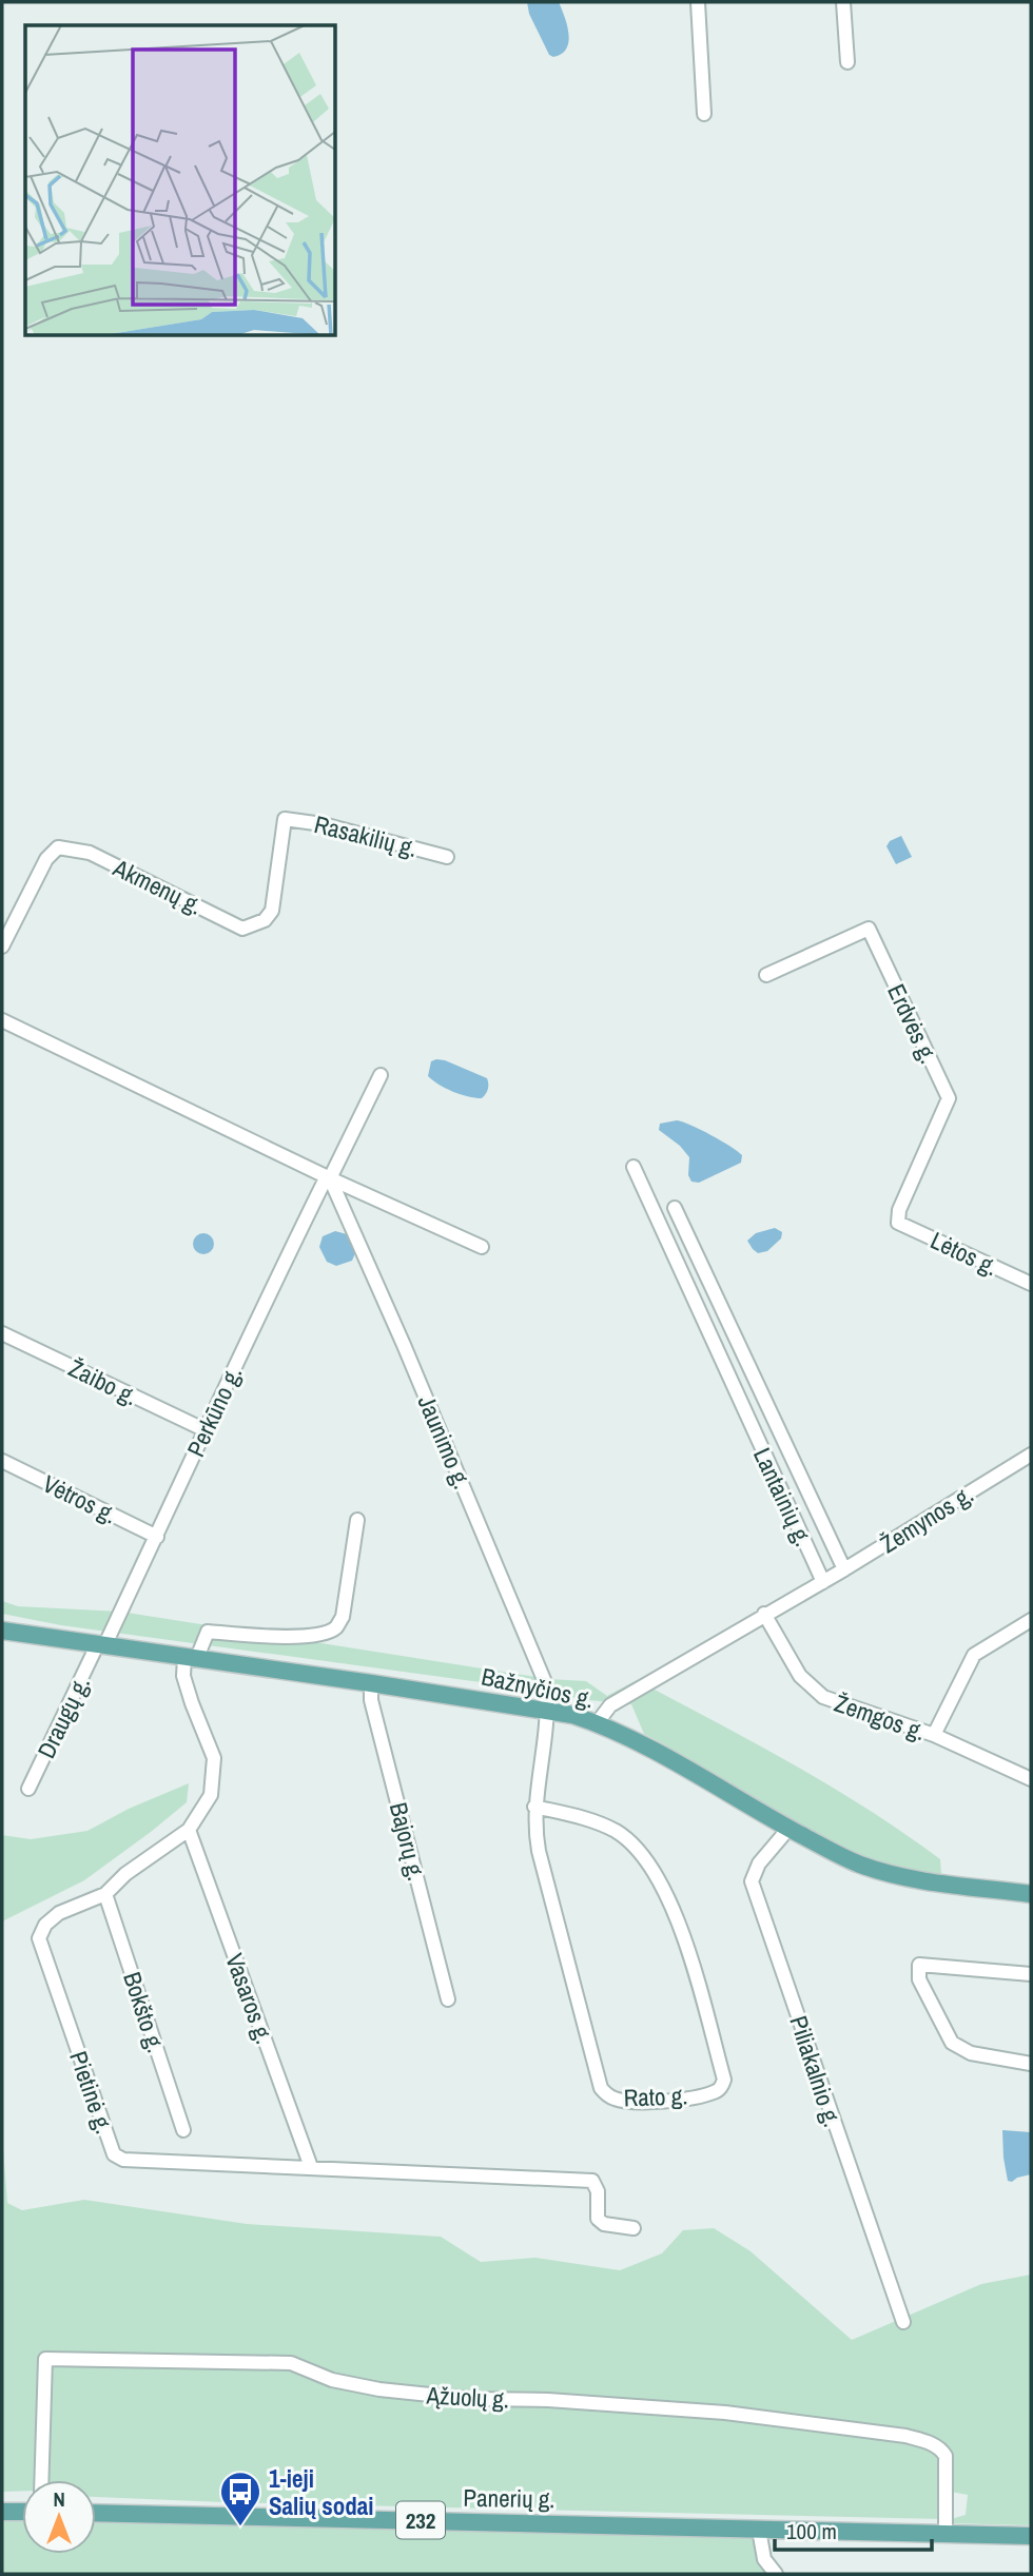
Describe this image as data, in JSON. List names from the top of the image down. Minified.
{"streets":{"main road":["Bažnyčios g.","Panerių g.","232"],"street":["Rasakilių g.","Akmenų g.","Erdvės g.","Lėtos g.","Žaibo g.","Perkūno g.","Jaunimo g.","Lantainių g.","Vėtros g.","Žemynos g.","Draugų g.","Žemgos g.","Bajorų g.","Vasaros g.","Bokšto g.","Piliakalnio g.","Pietinė g.","Rato g.","Ąžuolų g."]},"crossings":[["Rasakilių g.","Akmenų g."],["Erdvės g.","Lėtos g."],["Žaibo g.","Perkūno g."],["Perkūno g.","Jaunimo g."],["Perkūno g.","Vėtros g."],["Perkūno g.","Bažnyčios g."],["Perkūno g.","Draugų g."],["Jaunimo g.","Bažnyčios g."],["Jaunimo g.","Rato g."],["Lantainių g.","Žemynos g."],["Bažnyčios g.","Draugų g."],["Bažnyčios g.","Bajorų g."],["Bažnyčios g.","Piliakalnio g."],["Bažnyčios g.","Pietinė g."],["Bažnyčios g.","Rato g."],["Vasaros g.","Pietinė g."],["Bokšto g.","Pietinė g."],["Ąžuolų g.","232"],["Panerių g.","232"]],"places":{"bus stop":["1-ieji Salių sodai"]},"scale_bar":"100 m","north":"top"}
